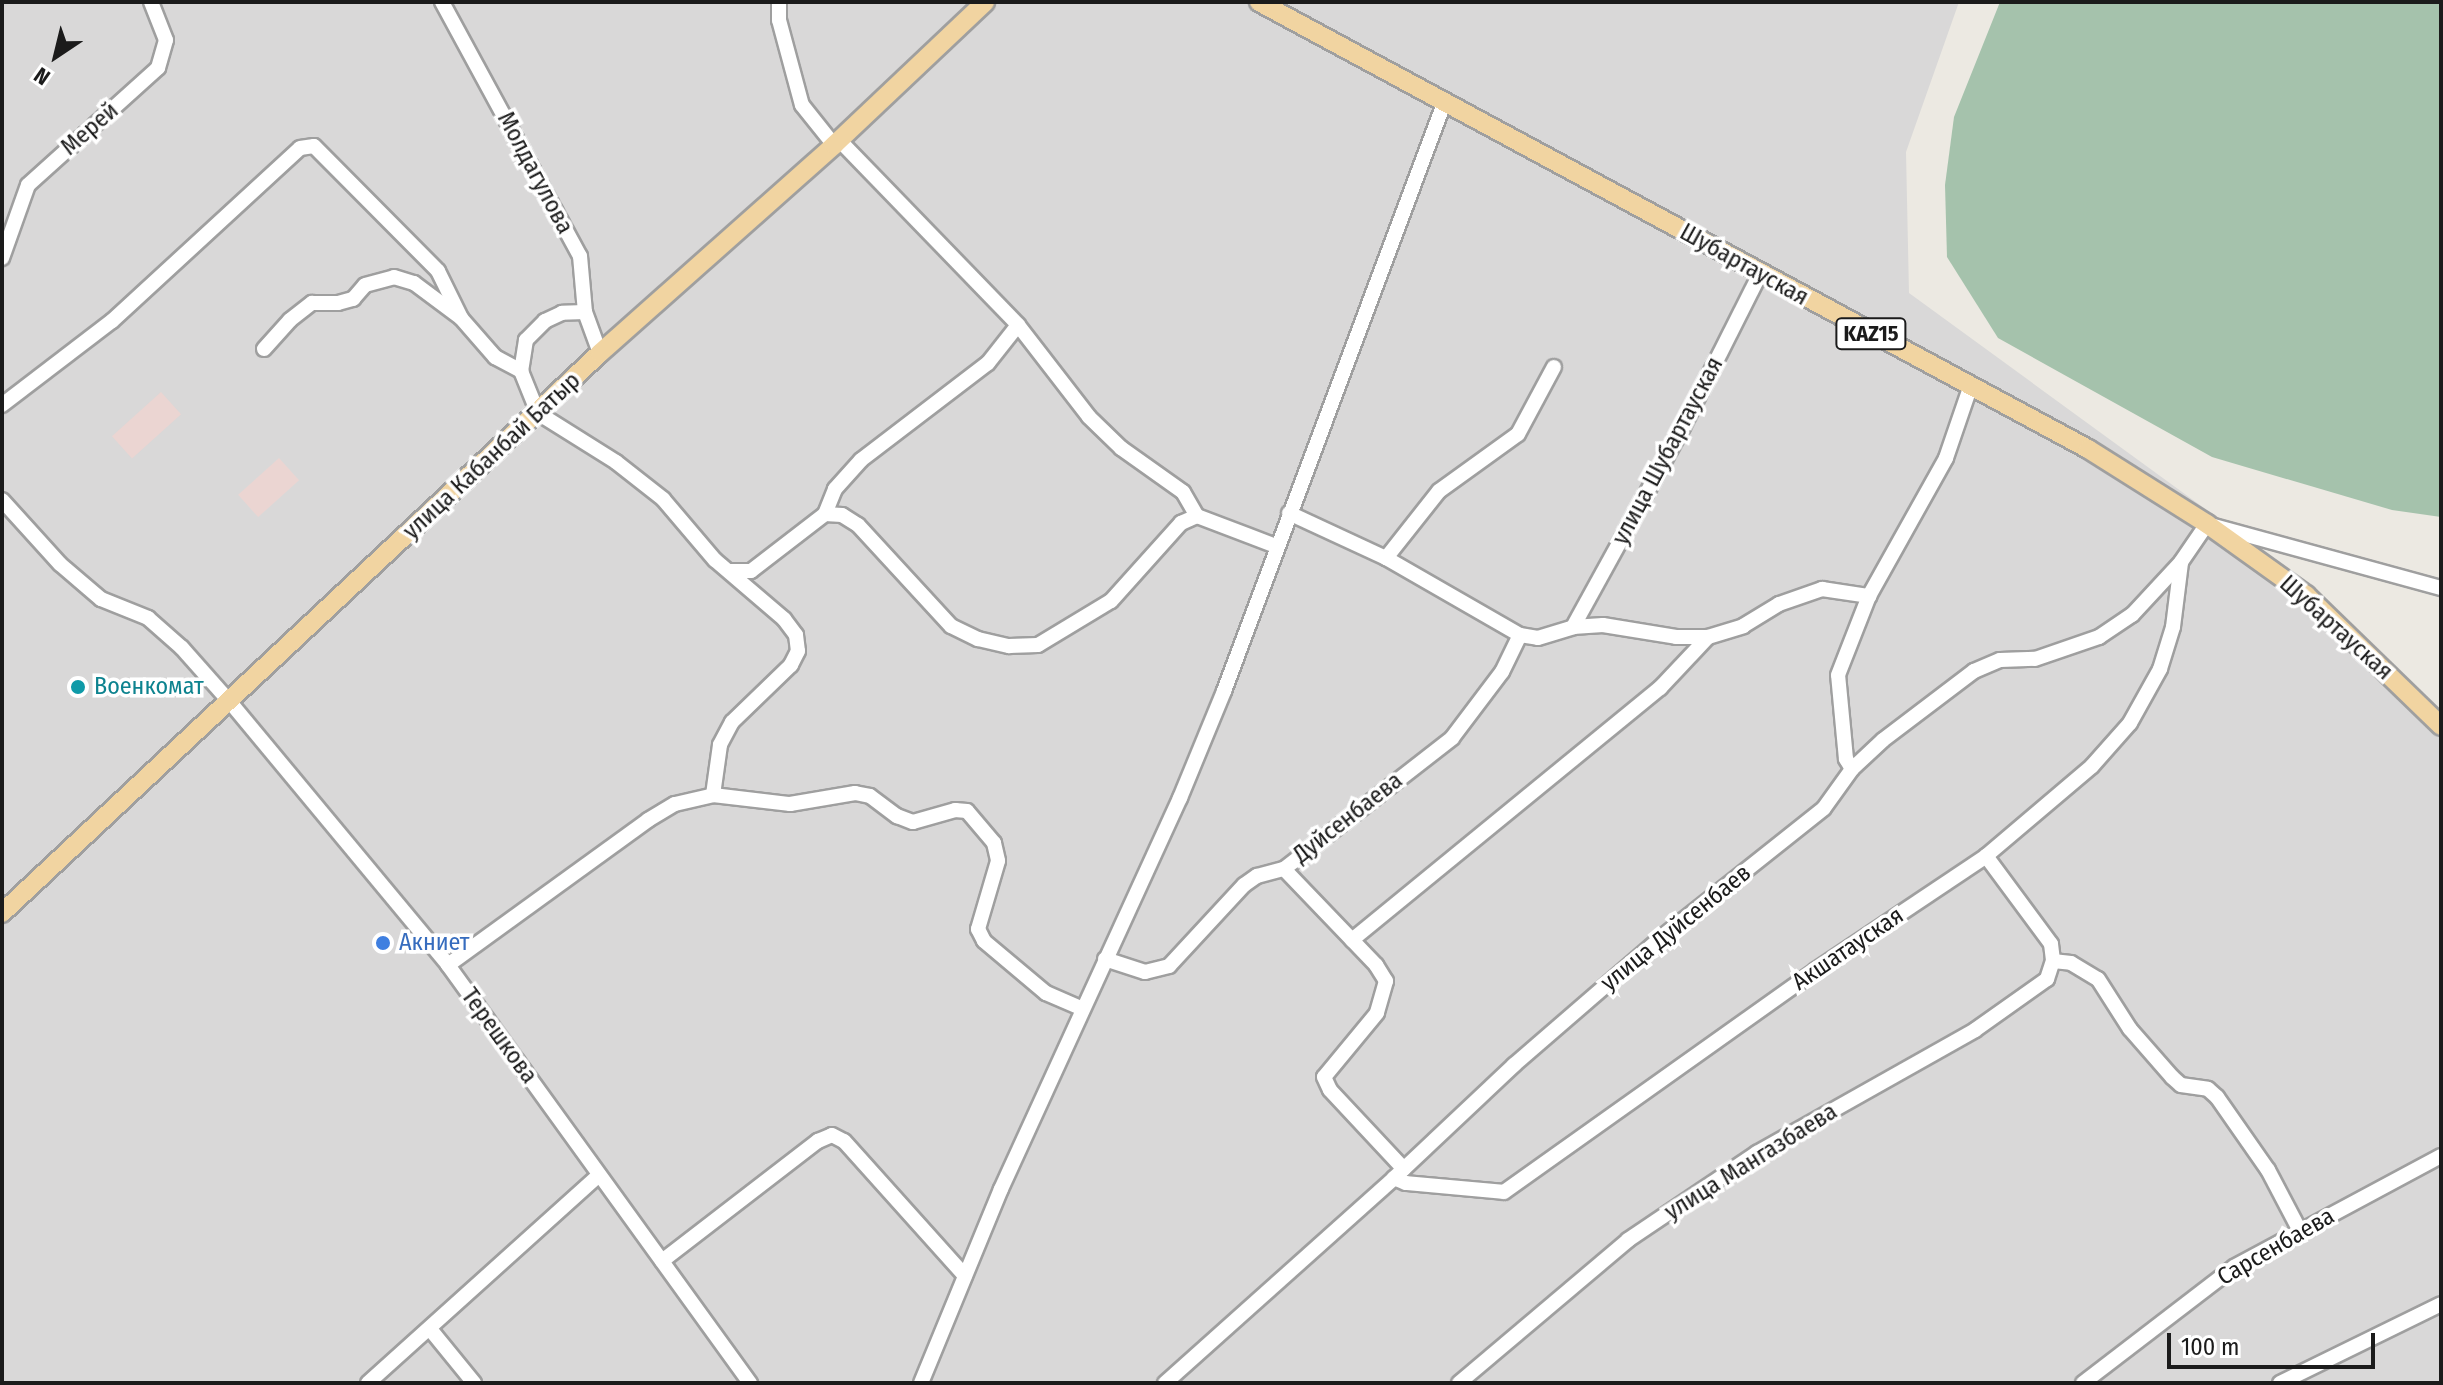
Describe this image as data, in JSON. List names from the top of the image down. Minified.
{"streets":{"main road":["Шубартауская","KAZ15","улица Кабанбай Батыр"],"street":["Мерей","Молдагулова","улица Шубартауская","Дуйсенбаева","улица Дуйсенбаев","Акшатауская","Терешкова","улица Мангазбаева","Сарсенбаева"]},"crossings":[["Молдагулова","улица Кабанбай Батыр"],["Шубартауская","улица Шубартауская"],["Шубартауская","улица Дуйсенбаев"],["улица Кабанбай Батыр","Терешкова"],["улица Дуйсенбаев","Акшатауская"]],"places":["Военкомат","Акниет"],"scale_bar":"100 m","north":"bottom left"}
